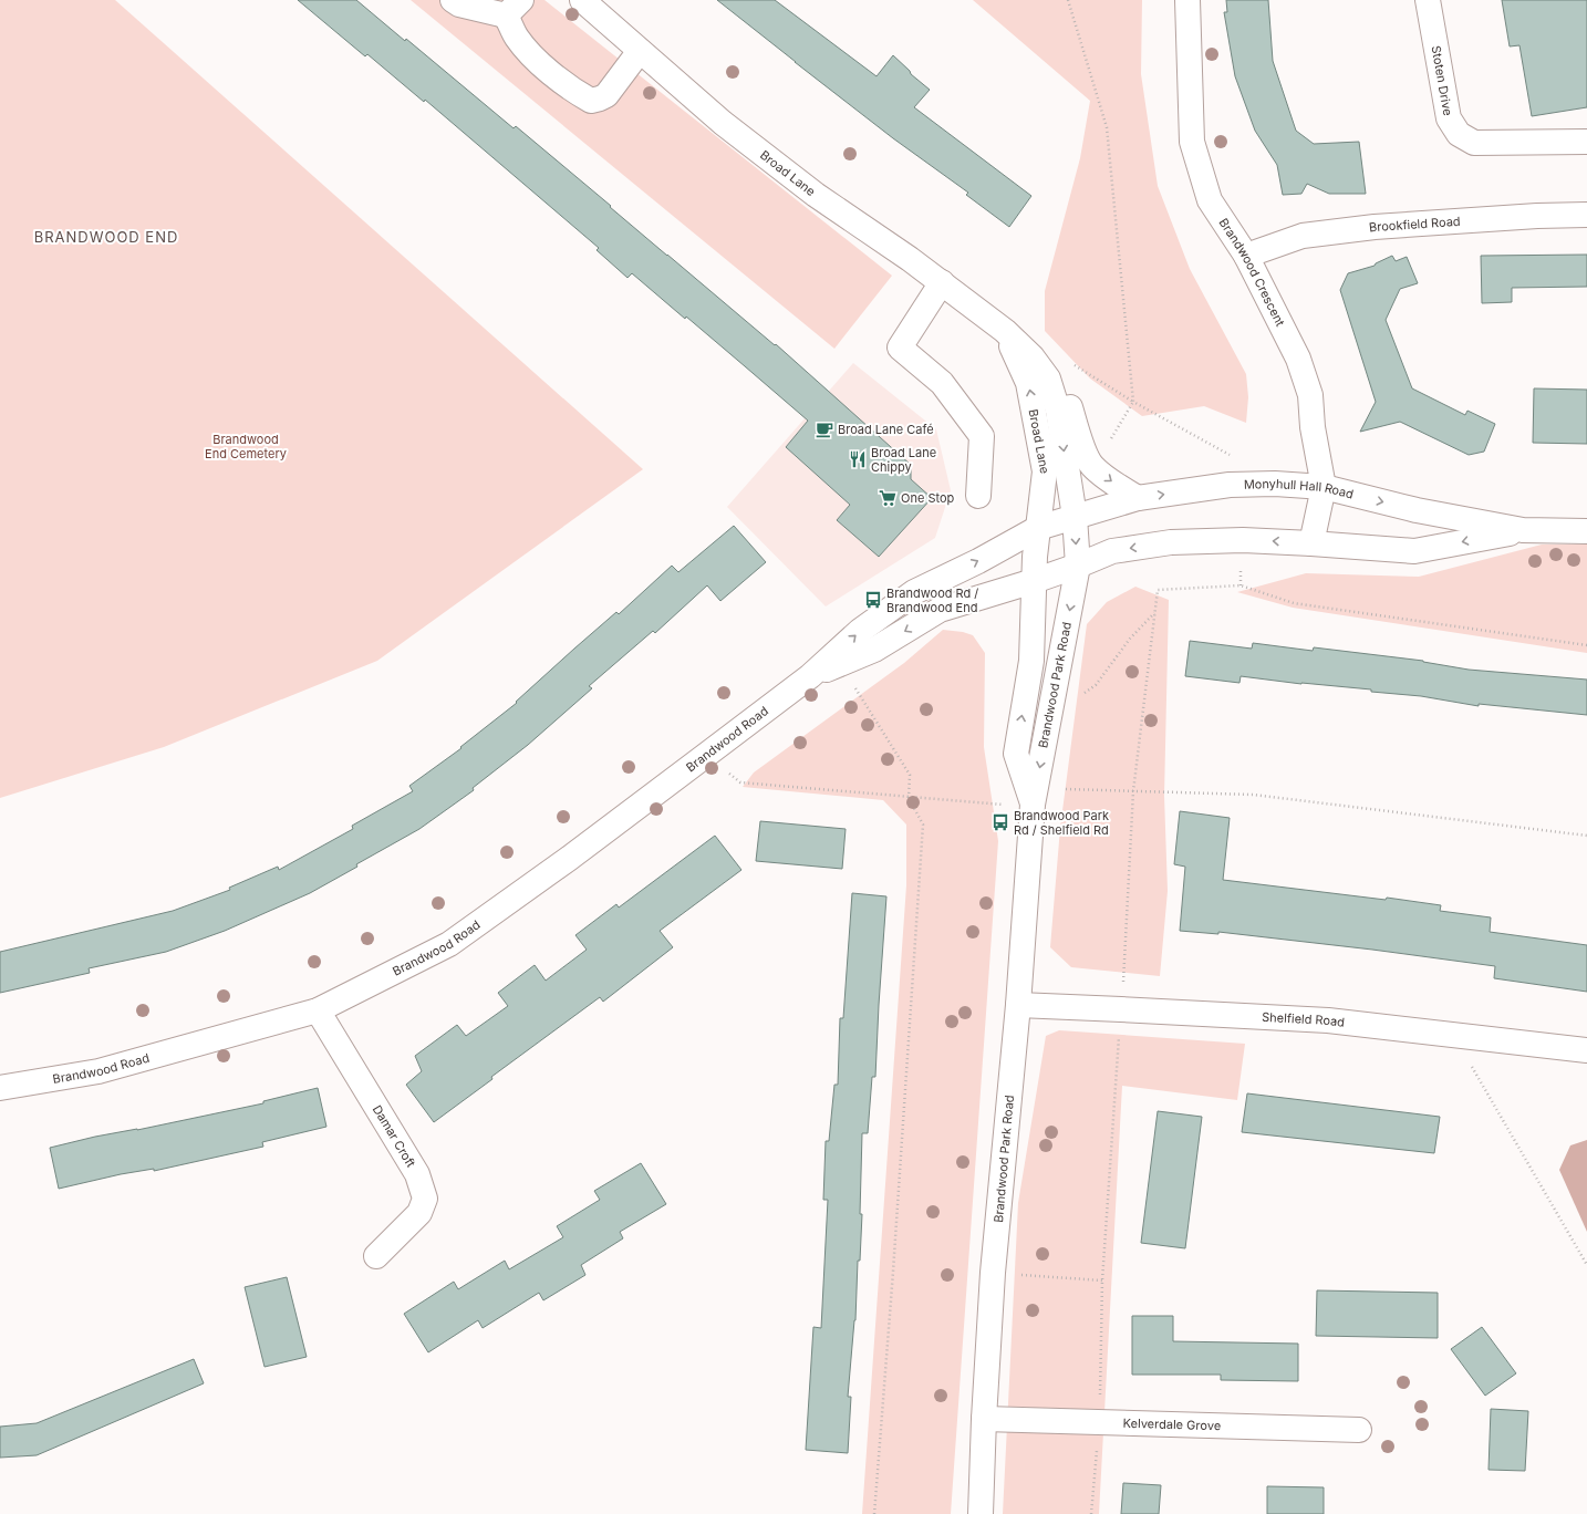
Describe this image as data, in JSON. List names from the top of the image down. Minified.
{"streets":{"street":["Stoten Drive","Broad Lane","Brookfield Road","Brandwood Crescent","Monyhull Hall Road","Brandwood Park Road","Brandwood Road","Shelfield Road","Damar Croft","Kelverdale Grove"]},"crossings":[["Broad Lane","Monyhull Hall Road"],["Broad Lane","Brandwood Park Road"],["Broad Lane","Brandwood Road"],["Brookfield Road","Brandwood Crescent"],["Brandwood Crescent","Monyhull Hall Road"],["Monyhull Hall Road","Brandwood Park Road"],["Monyhull Hall Road","Brandwood Road"],["Brandwood Park Road","Brandwood Road"],["Brandwood Park Road","Shelfield Road"],["Brandwood Park Road","Kelverdale Grove"],["Brandwood Road","Damar Croft"]],"districts":["BRANDWOOD END"],"parks":["Brandwood End Cemetery"],"places":{"cafe":["Broad Lane Café"],"restaurant":["Broad Lane Chippy"],"supermarket":["One Stop"],"bus stop":["Brandwood Rd / Brandwood End","Brandwood Park Rd / Shelfield Rd"]}}
